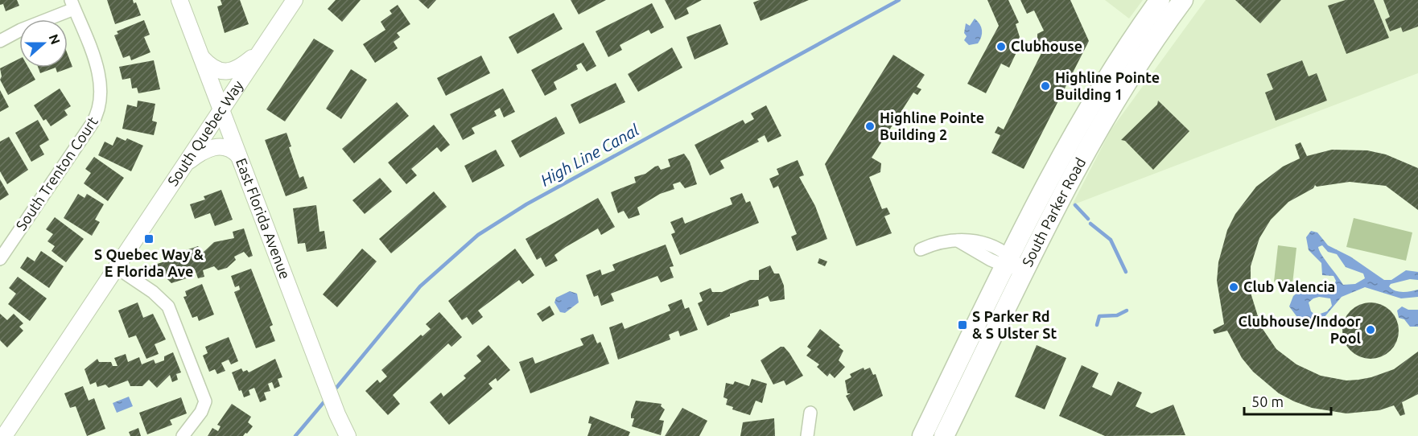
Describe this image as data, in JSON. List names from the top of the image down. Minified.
{"streets":{"main road":["South Parker Road"],"street":["South Quebec Way","South Trenton Court","East Florida Avenue"]},"crossings":[["South Quebec Way","East Florida Avenue"]],"water":["High Line Canal"],"places":{"other":["Clubhouse","Highline Pointe Building 1","Highline Pointe Building 2","Club Valencia","Clubhouse/Indoor Pool"],"transit":["S Quebec Way & E Florida Ave","S Parker Rd & S Ulster St"]},"scale_bar":"50 m","north":"right"}
